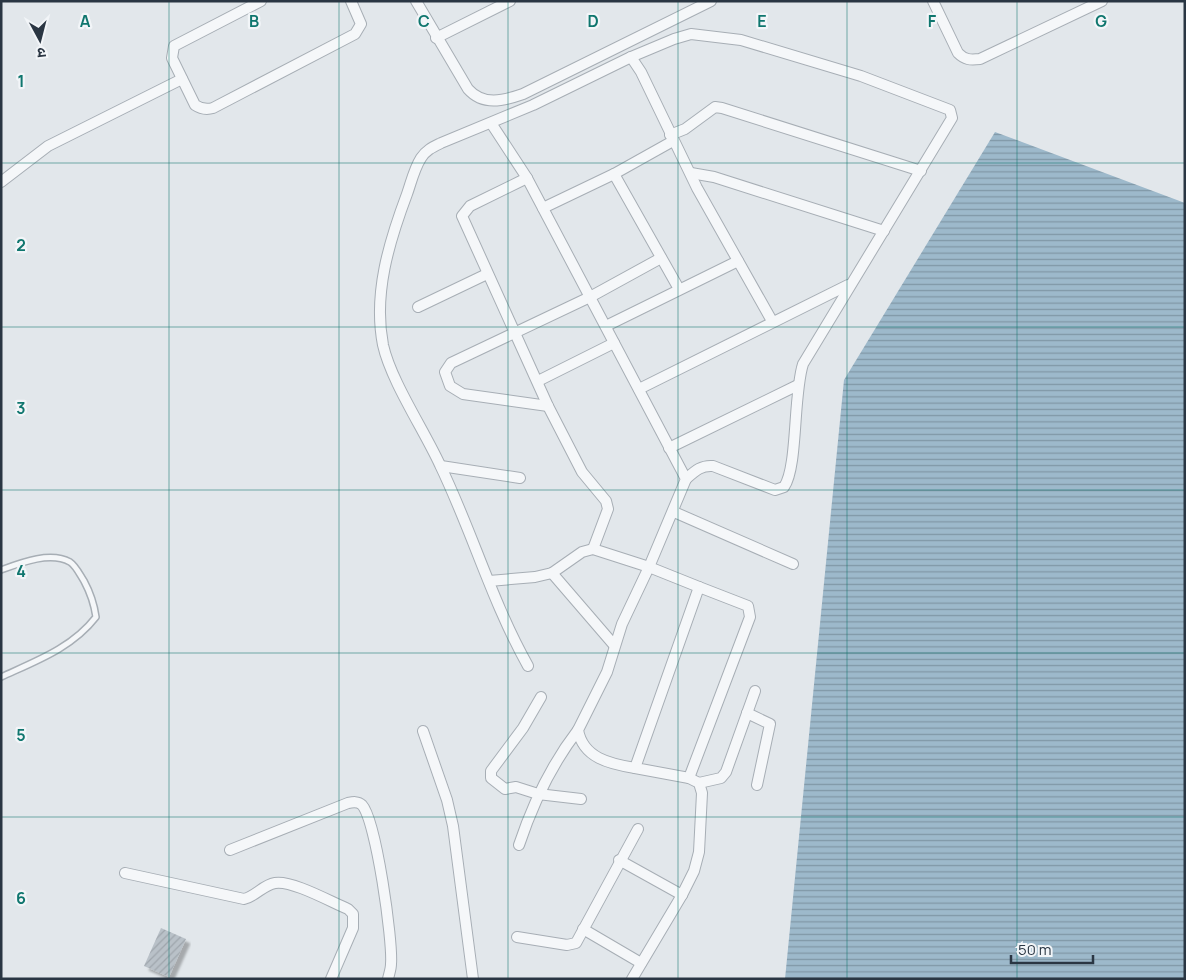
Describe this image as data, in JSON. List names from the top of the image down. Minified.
{"scale_bar":"50 m","north":"bottom","grid":{"columns":["A","B","C","D","E","F","G"],"rows":["1","2","3","4","5","6"]}}
